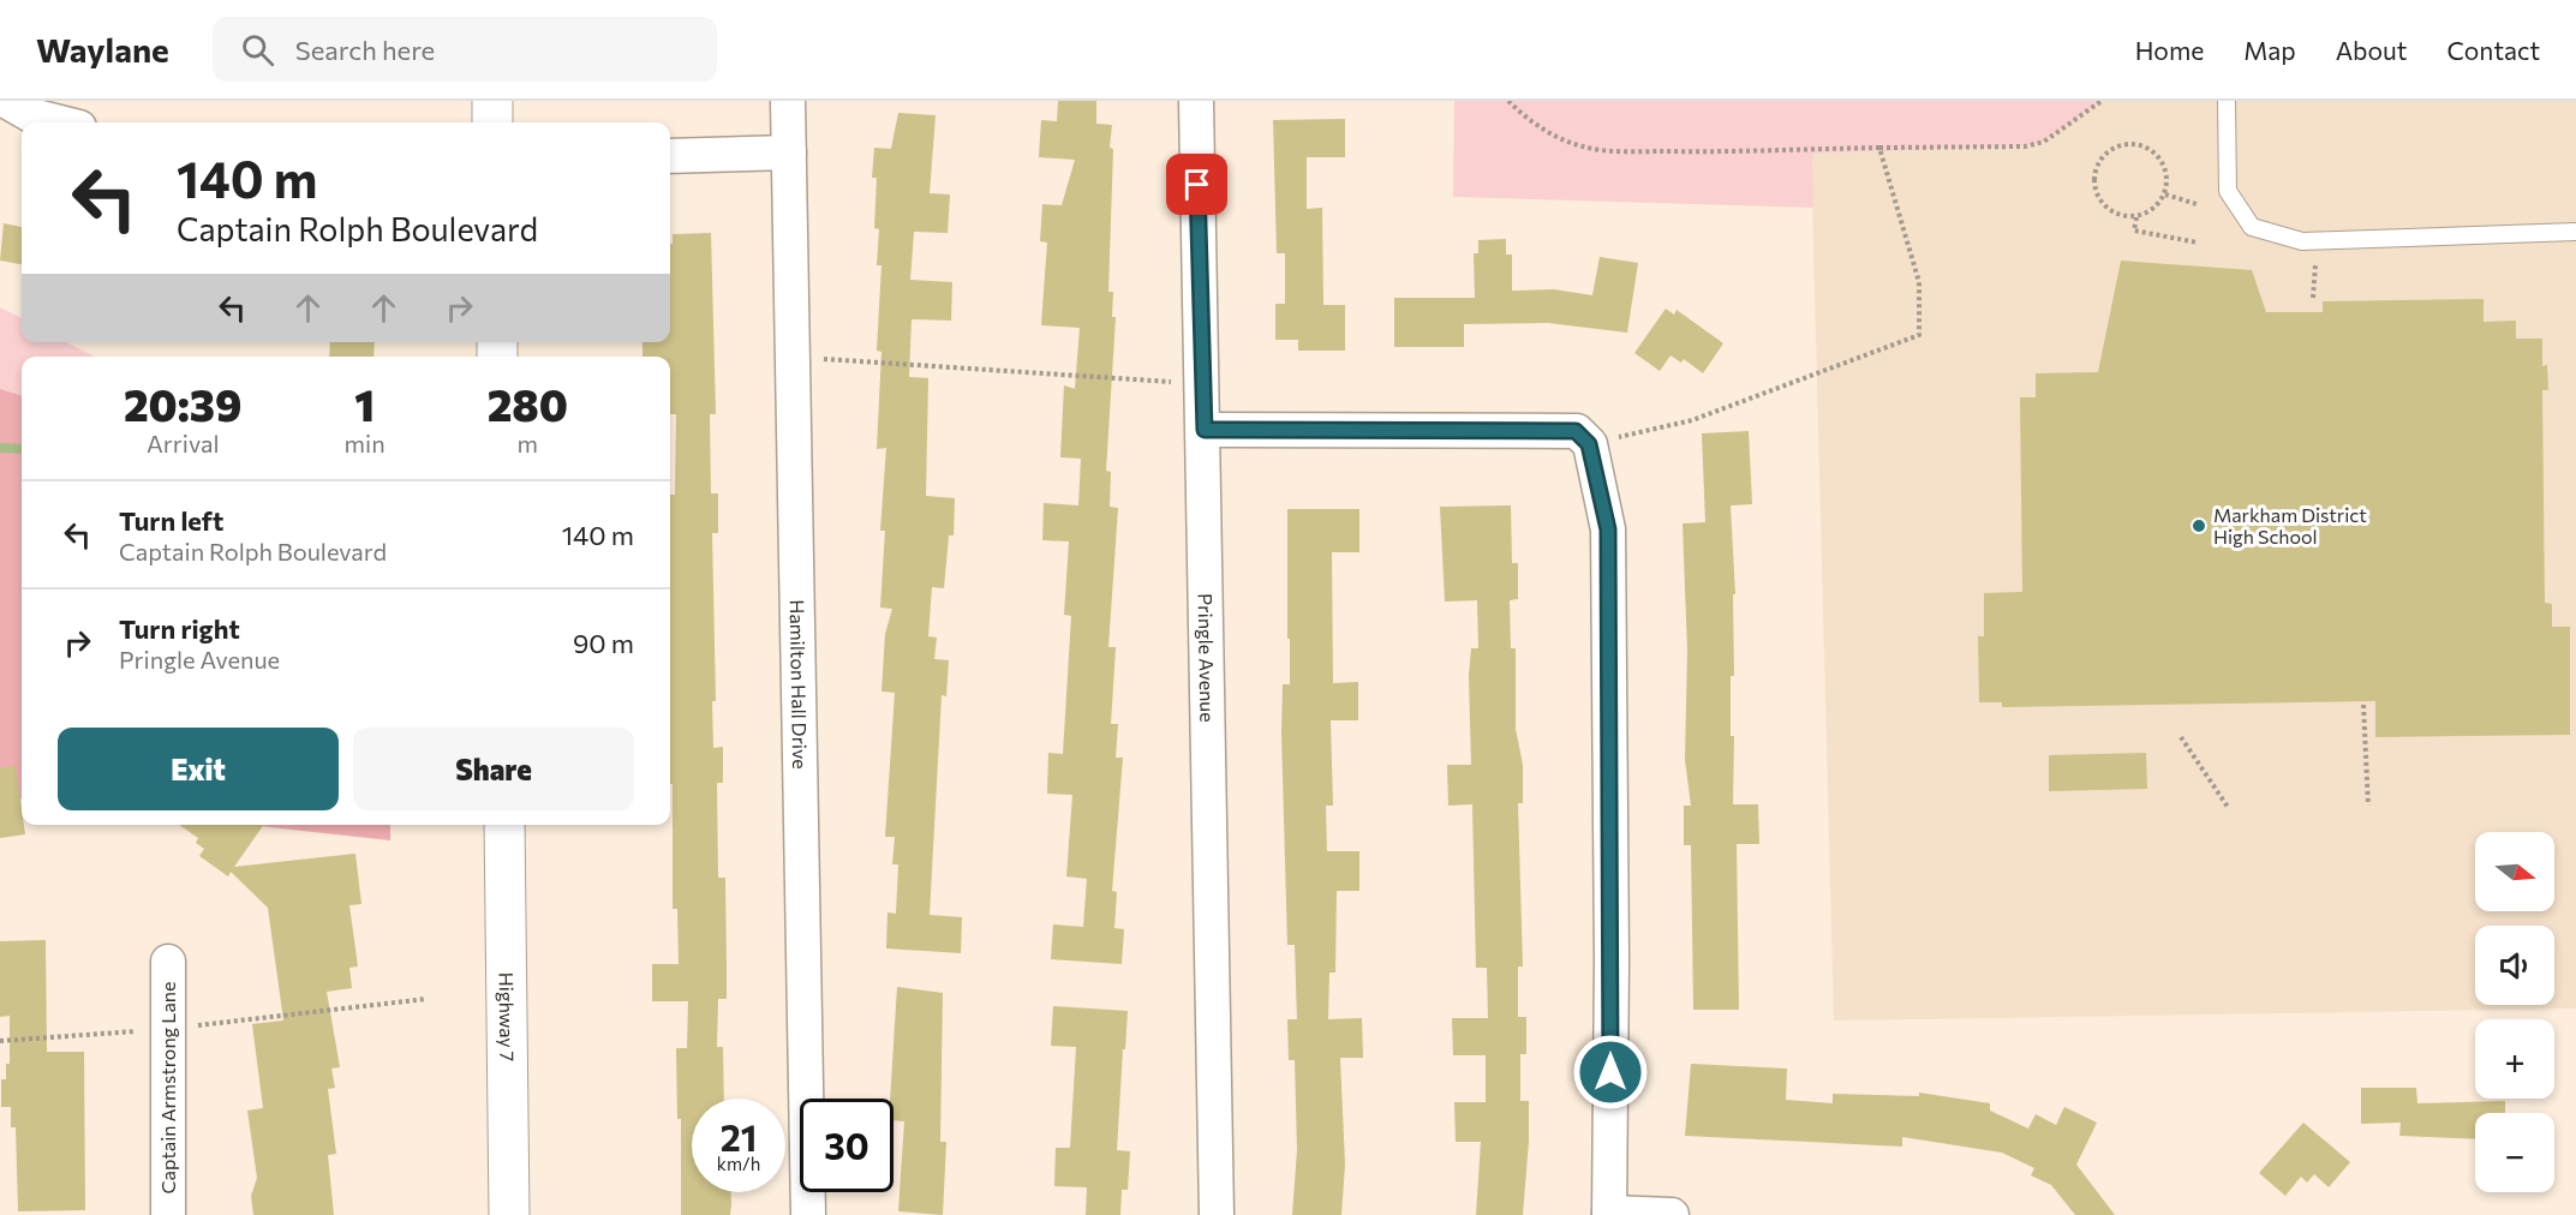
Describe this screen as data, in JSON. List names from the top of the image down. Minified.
{"streets":{"main road":["Highway 7"],"street":["Pringle Avenue","Hamilton Hall Drive","Captain Armstrong Lane"]},"places":["Markham District High School"],"north":"right","page":{"header":"Waylane","search":"Search here","nav":["Home","Map","About","Contact"],"turn":["140 m","Captain Rolph Boulevard"],"eta":["20:39","Arrival","1","min","280","m"],"list":[{"name":"Turn left","note":"Captain Rolph Boulevard","value":"140 m"},{"name":"Turn right","note":"Pringle Avenue","value":"90 m"}],"buttons":["Exit","Share"],"map_buttons":["+","−"],"speed":"21 km/h","limit":"30"}}
